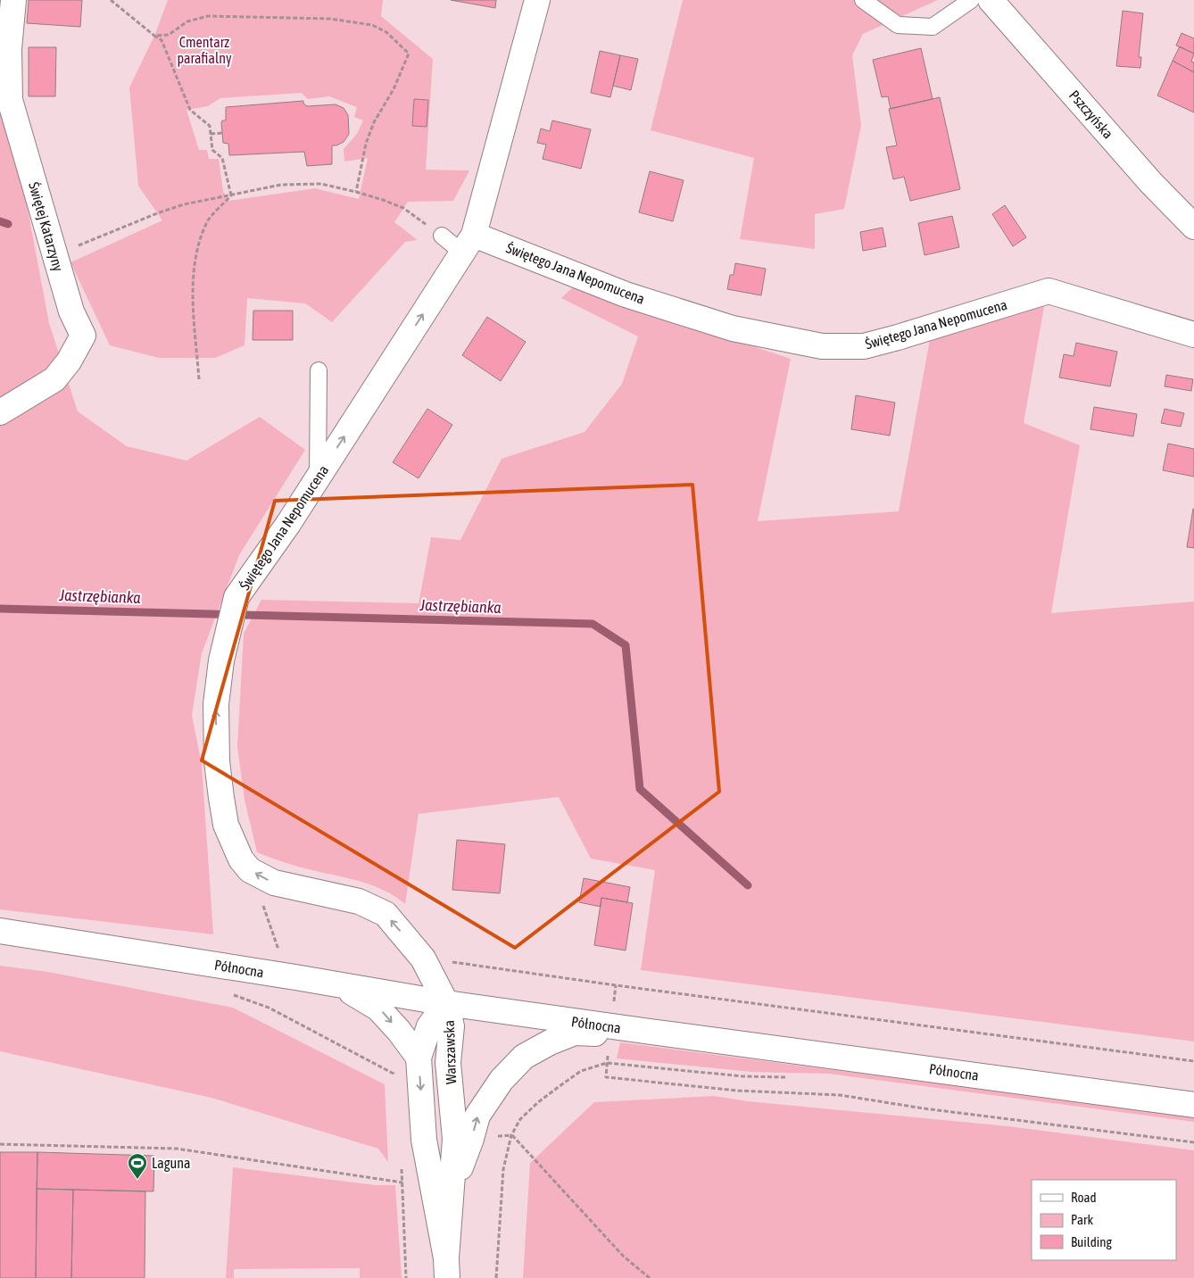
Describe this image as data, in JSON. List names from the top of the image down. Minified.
{"streets":{"street":["Pszczyńska","Świętej Katarzyny","Świętego Jana Nepomucena","Północna","Warszawska"]},"crossings":[["Świętego Jana Nepomucena","Północna"],["Świętego Jana Nepomucena","Warszawska"],["Północna","Warszawska"]],"water":["Jastrzębianka"],"parks":["Cmentarz parafialny"],"places":{"sports":["Laguna"]},"legend":["Road","Park","Building"]}
